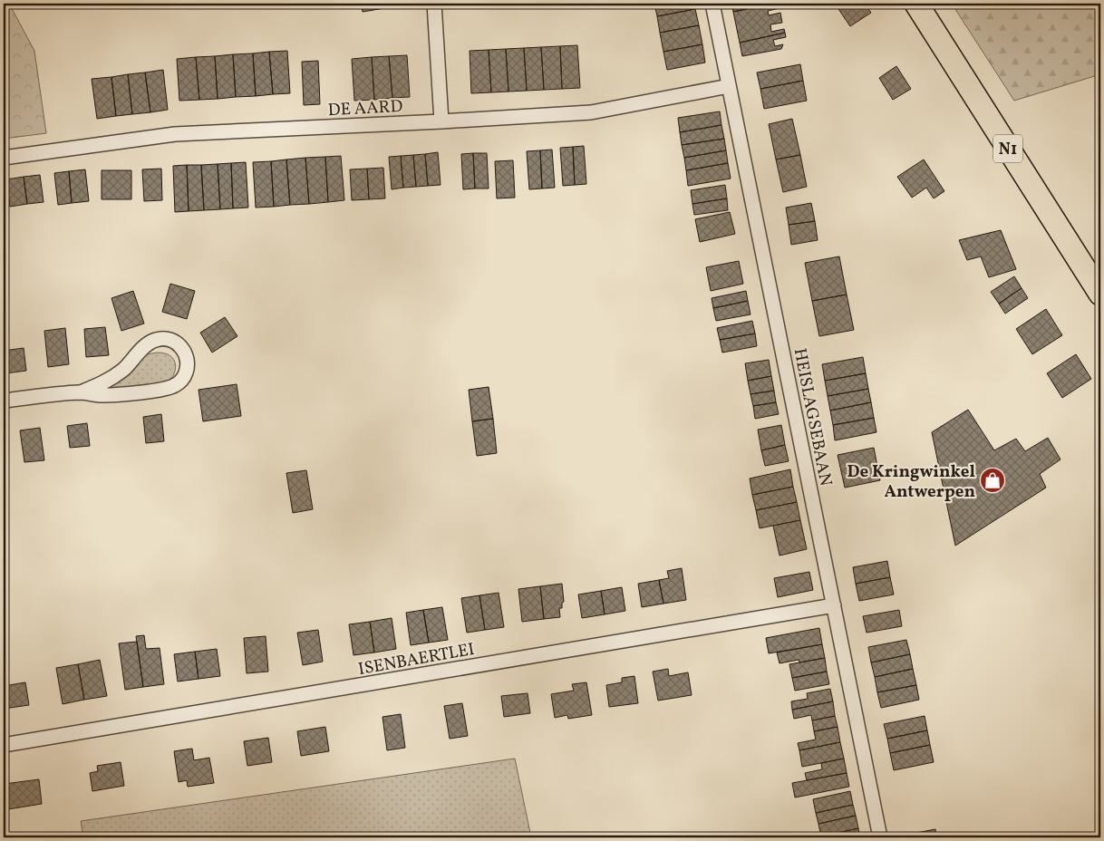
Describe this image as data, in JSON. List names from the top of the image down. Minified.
{"streets":{"main road":["N1"],"street":["DE AARD","HEISLAGSEBAAN","ISENBAERTLEI"]},"crossings":[["DE AARD","HEISLAGSEBAAN"],["HEISLAGSEBAAN","ISENBAERTLEI"]],"places":{"shop":["De Kringwinkel Antwerpen"]}}
